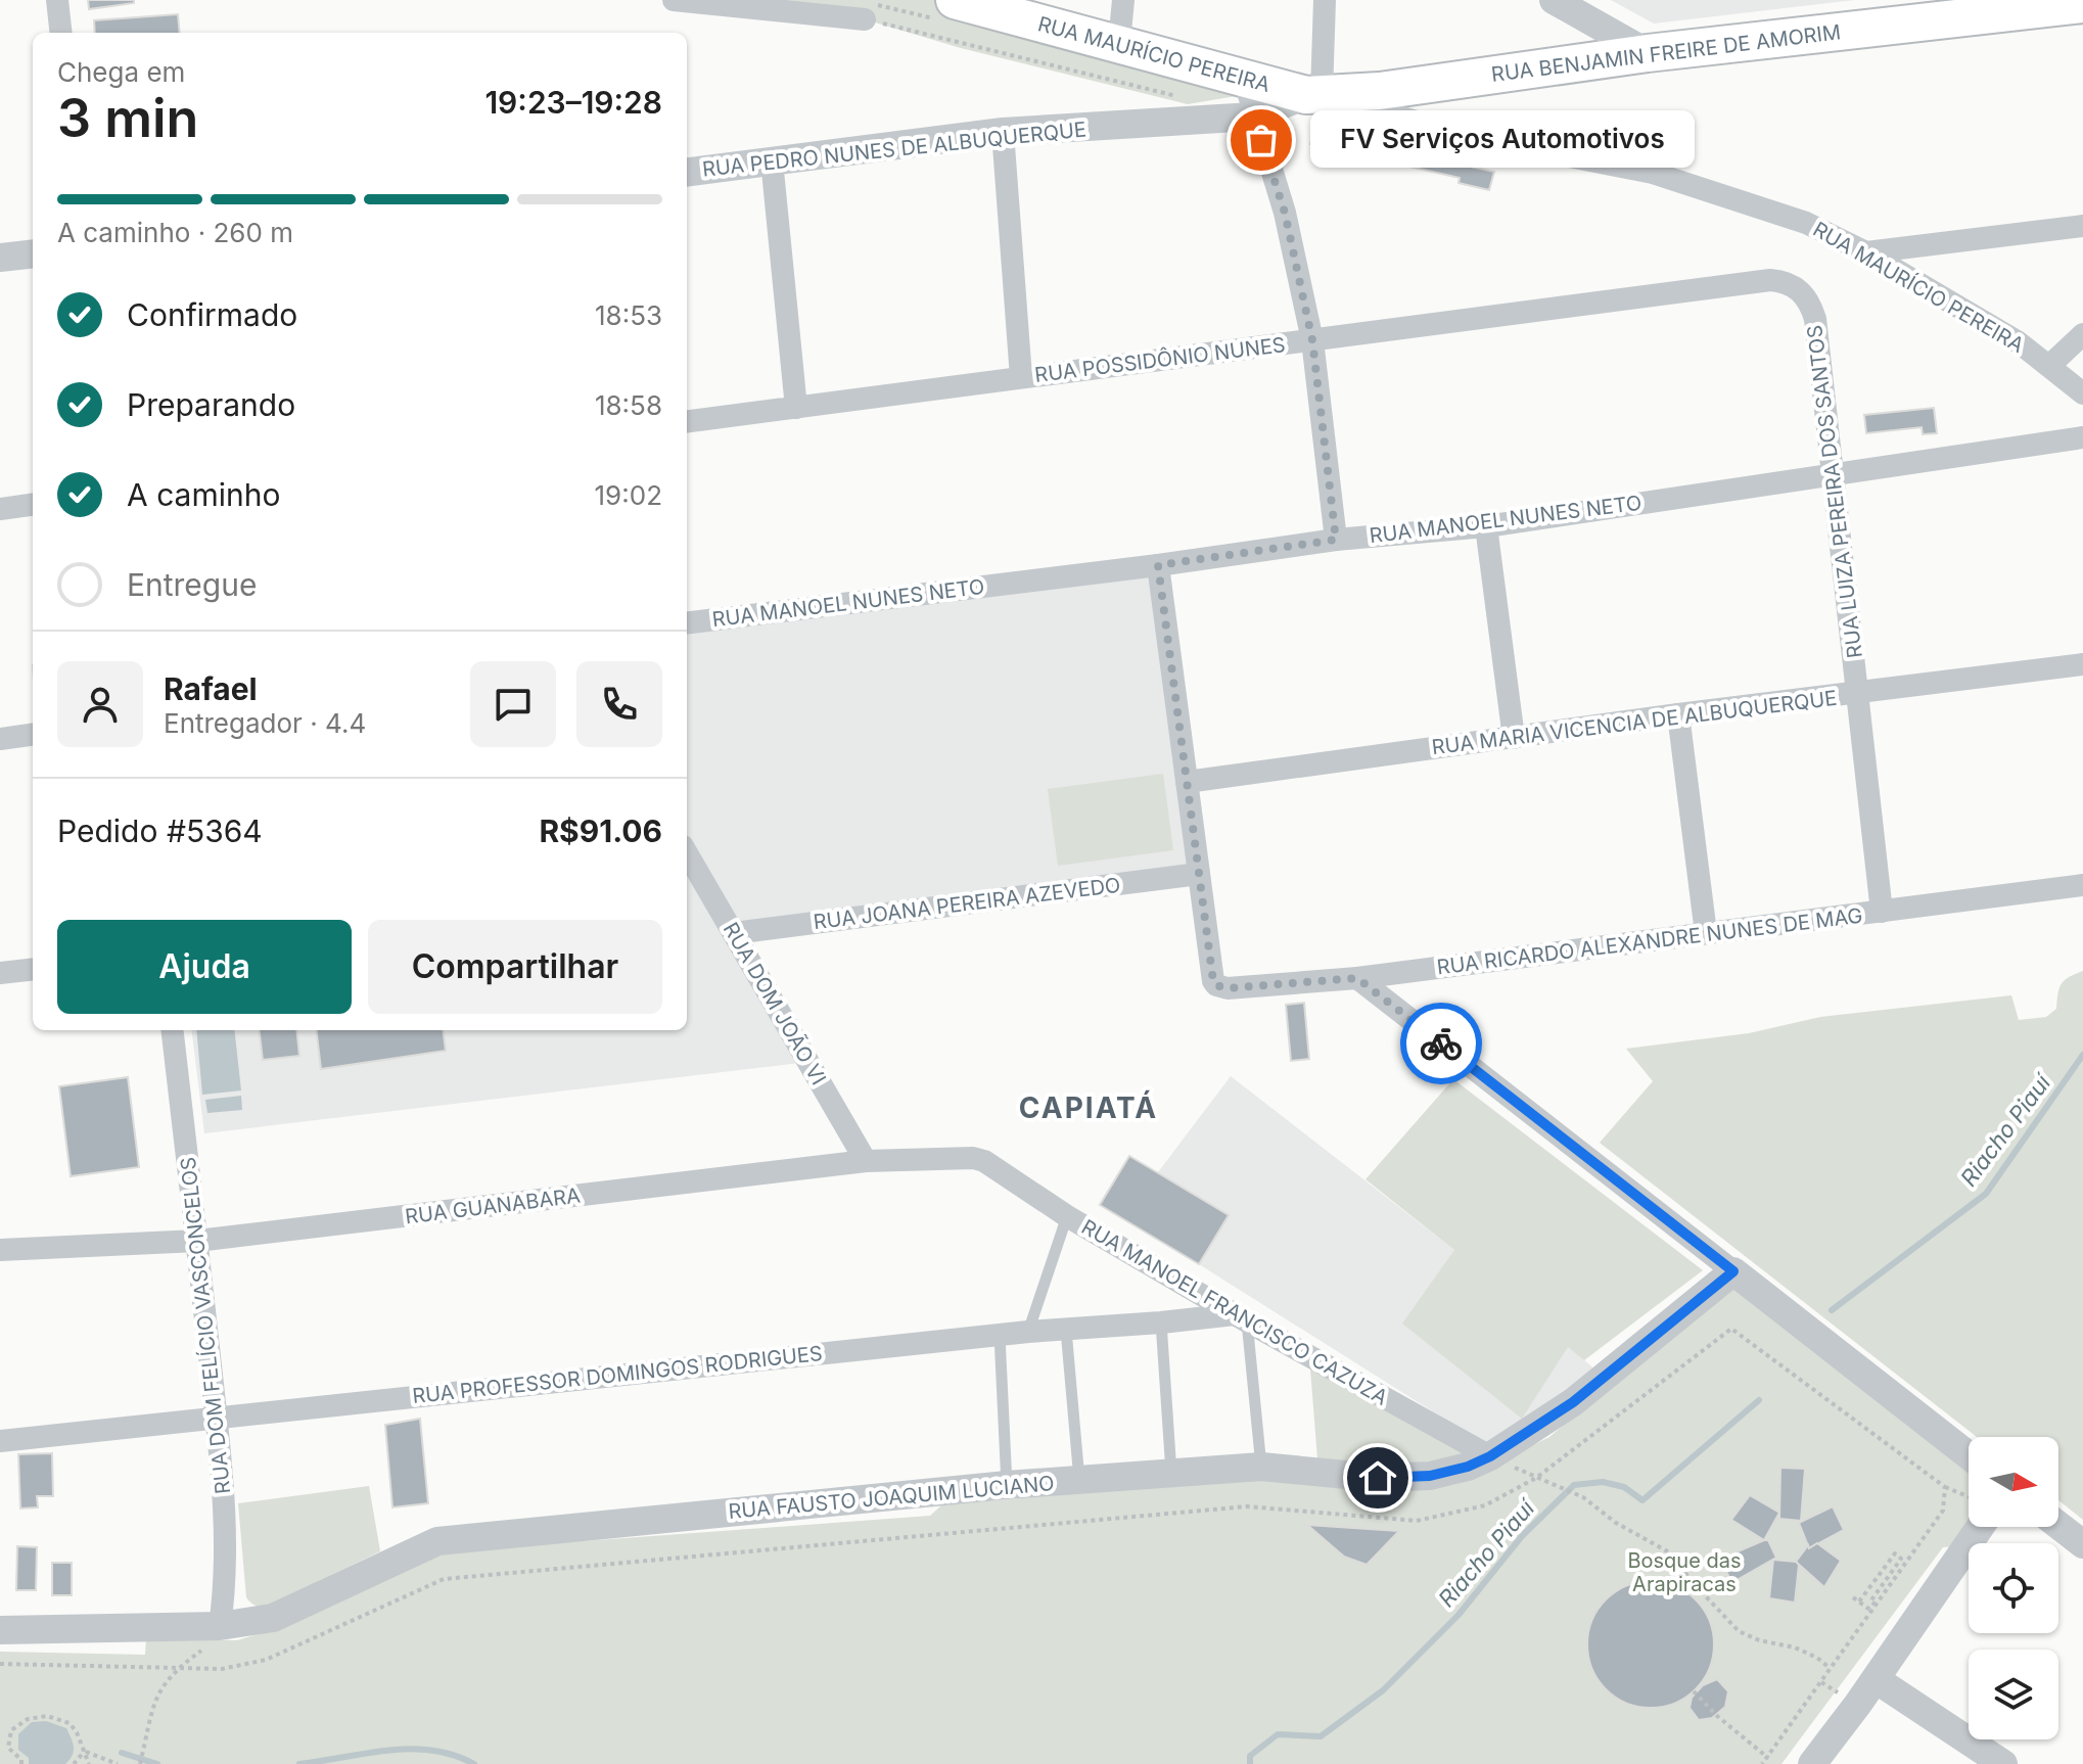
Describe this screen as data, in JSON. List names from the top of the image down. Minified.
{"streets":{"main road":["RUA BENJAMIN FREIRE DE AMORIM","RUA MAURÍCIO PEREIRA"],"street":["RUA PEDRO NUNES DE ALBUQUERQUE","RUA POSSIDÔNIO NUNES","RUA LUIZA PEREIRA DOS SANTOS","RUA MANOEL NUNES NETO","RUA MARIA VICENCIA DE ALBUQUERQUE","RUA JOANA PEREIRA AZEVEDO","RUA RICARDO ALEXANDRE NUNES DE MAG","RUA DOM JOÃO VI","RUA GUANABARA","RUA MANOEL FRANCISCO CAZUZA","RUA DOM FELÍCIO VASCONCELOS","RUA PROFESSOR DOMINGOS RODRIGUES","RUA FAUSTO JOAQUIM LUCIANO"]},"crossings":[["RUA BENJAMIN FREIRE DE AMORIM","RUA MAURÍCIO PEREIRA"],["RUA BENJAMIN FREIRE DE AMORIM","RUA PEDRO NUNES DE ALBUQUERQUE"],["RUA POSSIDÔNIO NUNES","RUA LUIZA PEREIRA DOS SANTOS"],["RUA LUIZA PEREIRA DOS SANTOS","RUA MANOEL NUNES NETO"],["RUA LUIZA PEREIRA DOS SANTOS","RUA MARIA VICENCIA DE ALBUQUERQUE"],["RUA LUIZA PEREIRA DOS SANTOS","RUA RICARDO ALEXANDRE NUNES DE MAG"],["RUA JOANA PEREIRA AZEVEDO","RUA RICARDO ALEXANDRE NUNES DE MAG"],["RUA JOANA PEREIRA AZEVEDO","RUA DOM JOÃO VI"],["RUA DOM JOÃO VI","RUA GUANABARA"],["RUA GUANABARA","RUA MANOEL FRANCISCO CAZUZA"],["RUA GUANABARA","RUA DOM FELÍCIO VASCONCELOS"],["RUA MANOEL FRANCISCO CAZUZA","RUA PROFESSOR DOMINGOS RODRIGUES"],["RUA MANOEL FRANCISCO CAZUZA","RUA FAUSTO JOAQUIM LUCIANO"],["RUA DOM FELÍCIO VASCONCELOS","RUA PROFESSOR DOMINGOS RODRIGUES"],["RUA DOM FELÍCIO VASCONCELOS","RUA FAUSTO JOAQUIM LUCIANO"]],"districts":["CAPIATÁ"],"water":["Riacho Piauí"],"parks":["Bosque das Arapiracas"],"places":["FV Serviços Automotivos"],"north":"right","page":{"heading":["3 min","Chega em","19:23–19:28"],"panel":["Rafael","Entregador · 4.4","Pedido #5364","R$91.06"],"bubble":"FV Serviços Automotivos","bar":"A caminho · 260 m","list":[["Confirmado","18:53"],["Preparando","18:58"],["A caminho","19:02"],"Entregue"],"buttons":["Ajuda","Compartilhar"]}}
